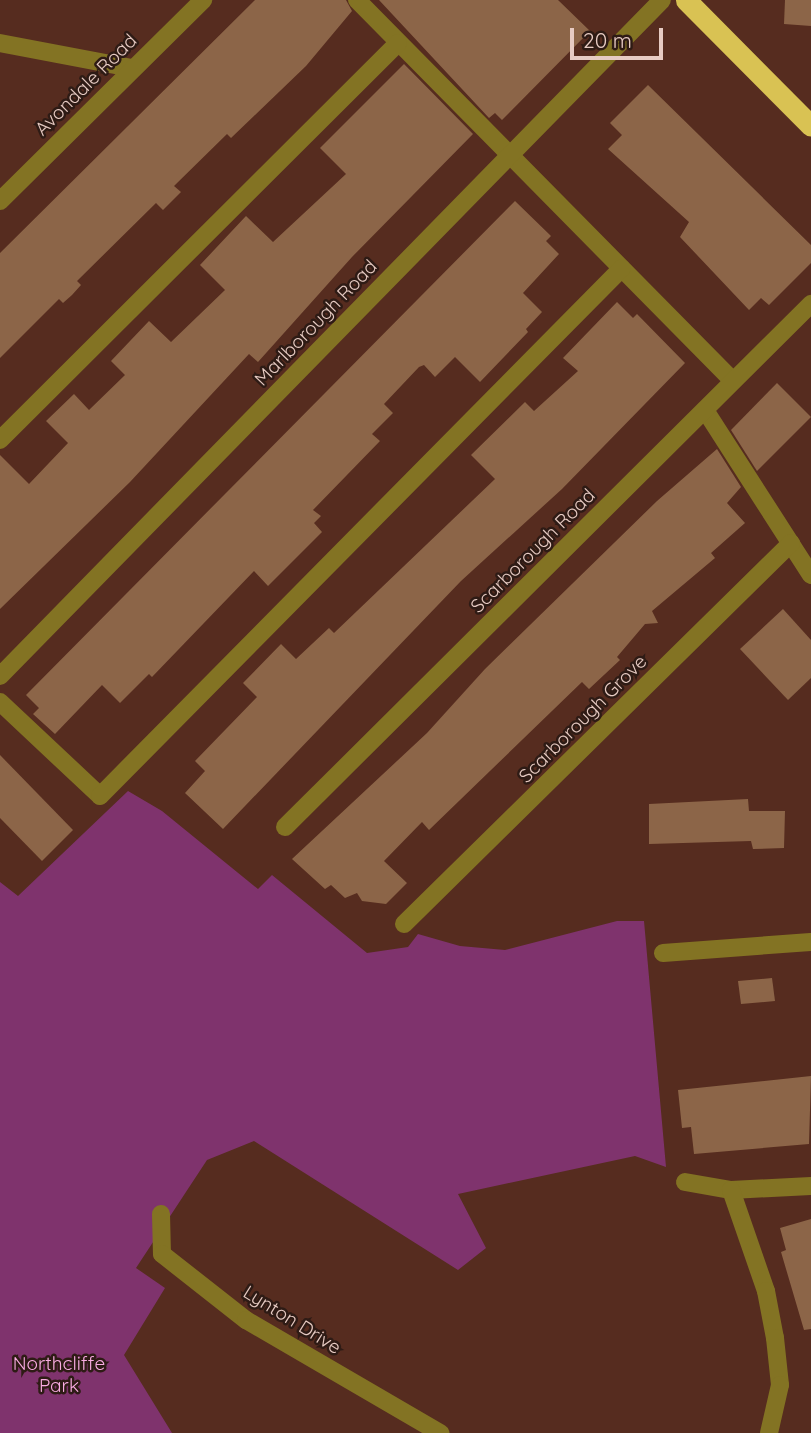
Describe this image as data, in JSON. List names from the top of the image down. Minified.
{"streets":{"street":["Avondale Road","Marlborough Road","Scarborough Road","Scarborough Grove","Lynton Drive"]},"parks":["Northcliffe Park"],"scale_bar":"20 m"}
